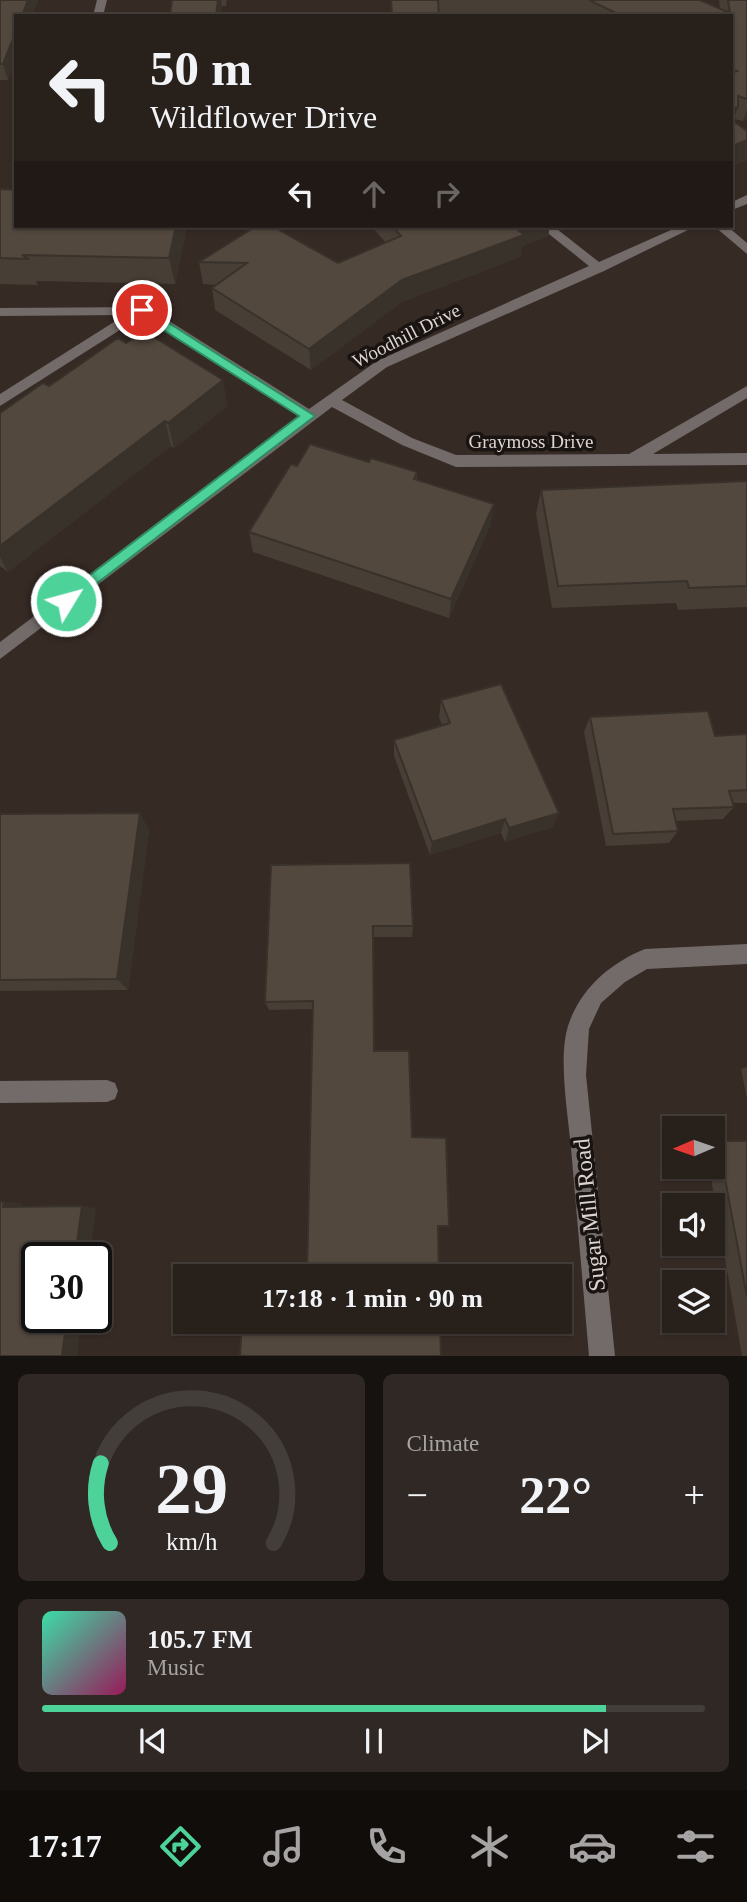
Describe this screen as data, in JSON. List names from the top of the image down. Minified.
{"streets":{"street":["Woodhill Drive","Graymoss Drive","Sugar Mill Road"]},"crossings":[["Woodhill Drive","Graymoss Drive"]],"north":"left","page":{"turn":["50 m","Wildflower Drive"],"limit":"30","trip":"17:18 · 1 min · 90 m","tile":"Climate","heat":["−","22°","+"],"song":["105.7 FM","Music"],"tabs":"17:17","gauge":["29","km/h"]}}
